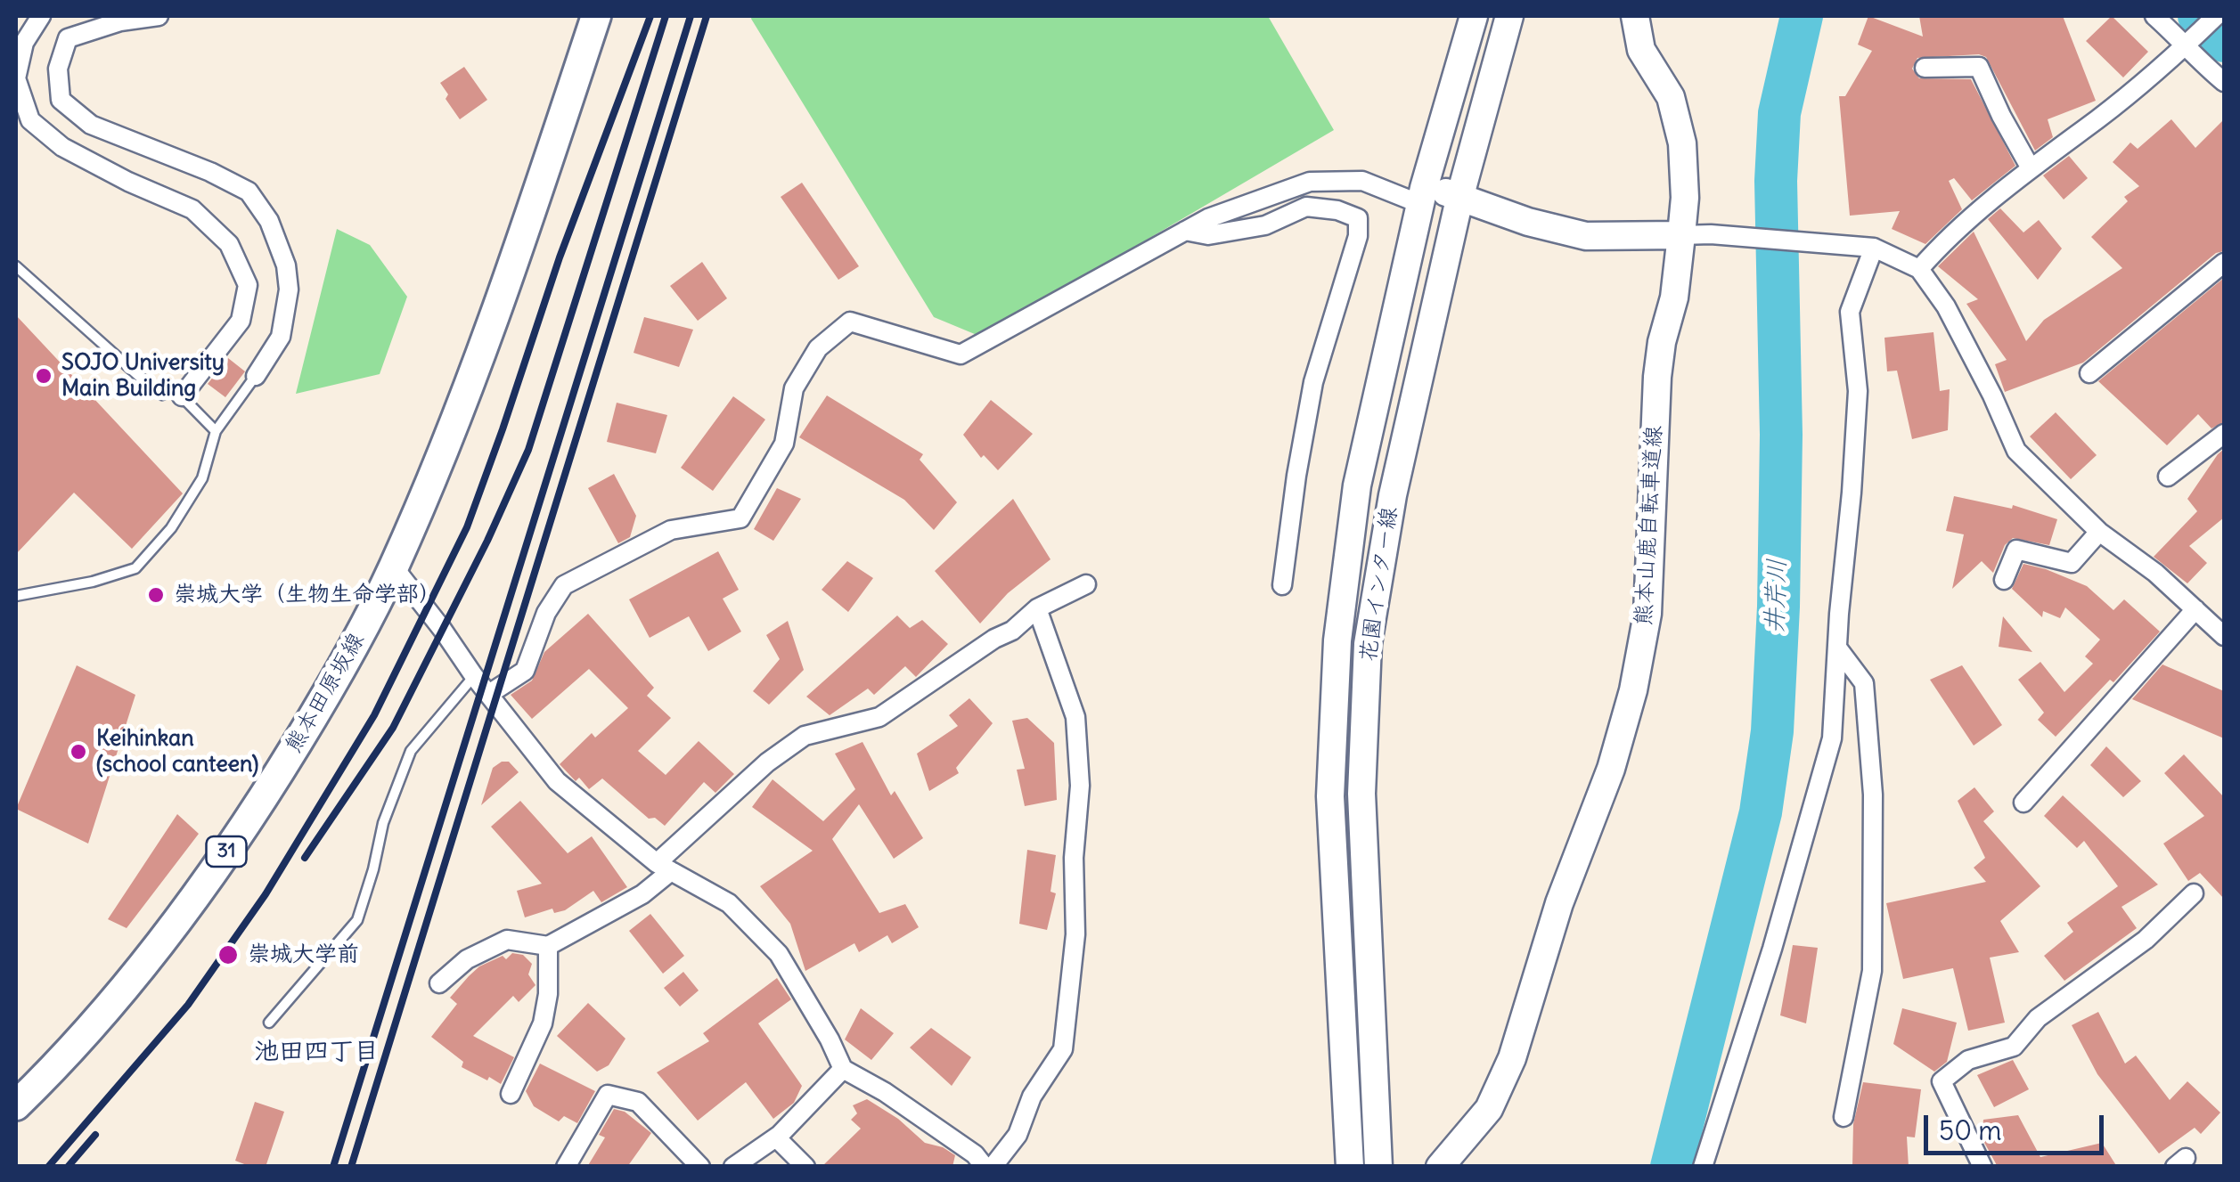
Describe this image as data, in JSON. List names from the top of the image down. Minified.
{"streets":{"main road":["熊本山鹿自転車道線","花園インター線","熊本田原坂線","31"]},"districts":["池田四丁目"],"water":["井芹川"],"places":["SOJO University Main Building","崇城大学（生物生命学部）","Keihinkan (school canteen)","崇城大学前"],"scale_bar":"50 m"}
